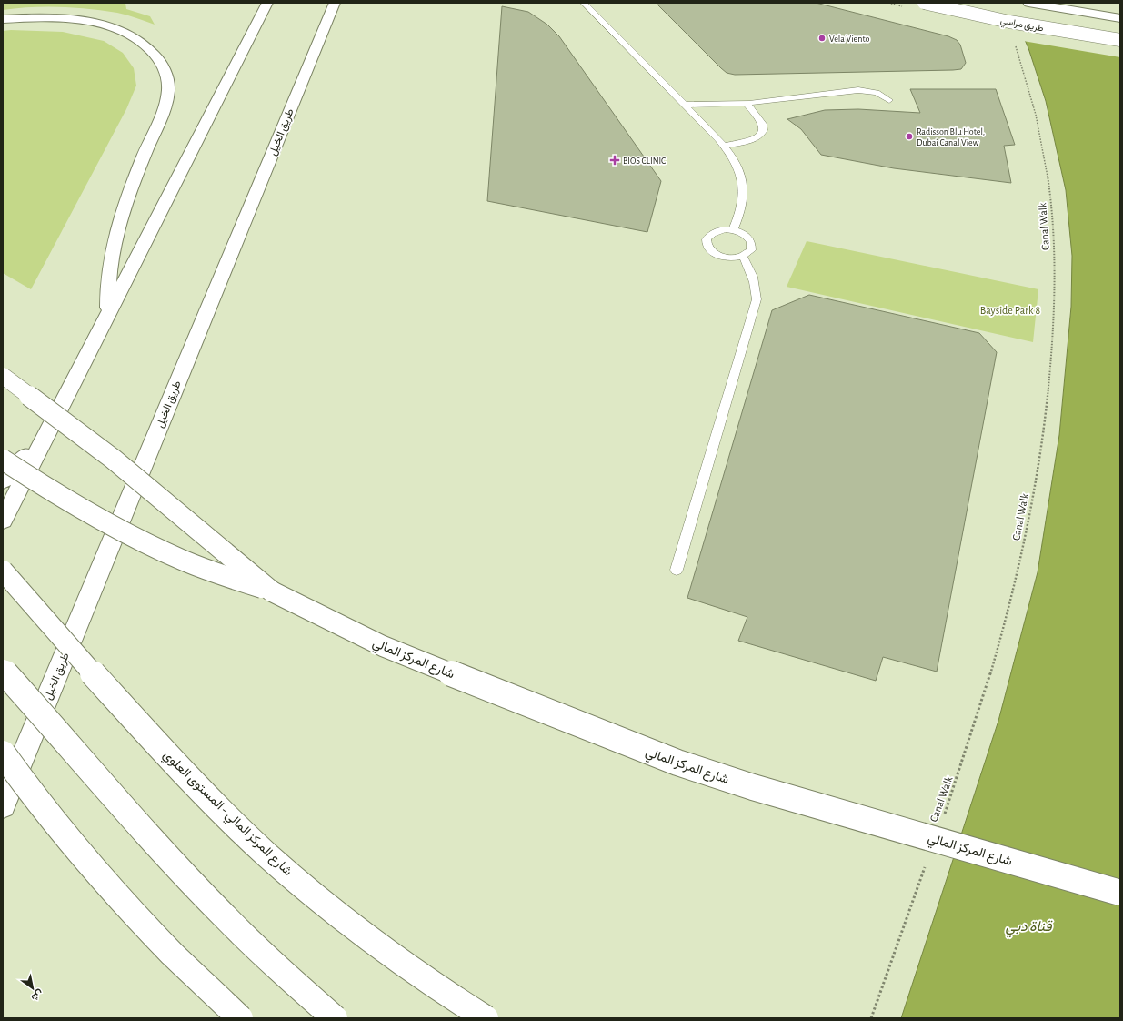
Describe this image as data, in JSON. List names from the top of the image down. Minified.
{"streets":{"main road":["طريق مراسي","طريق الخيل","شارع المركز المالي","شارع المركز المالي - المستوى العلوي"],"path":["Canal Walk"]},"water":["قناة دبي"],"parks":["Bayside Park 8"],"places":{"other":["Vela Viento","Radisson Blu Hotel, Dubai Canal View"],"health":["BIOS CLINIC"]},"north":"bottom right"}
